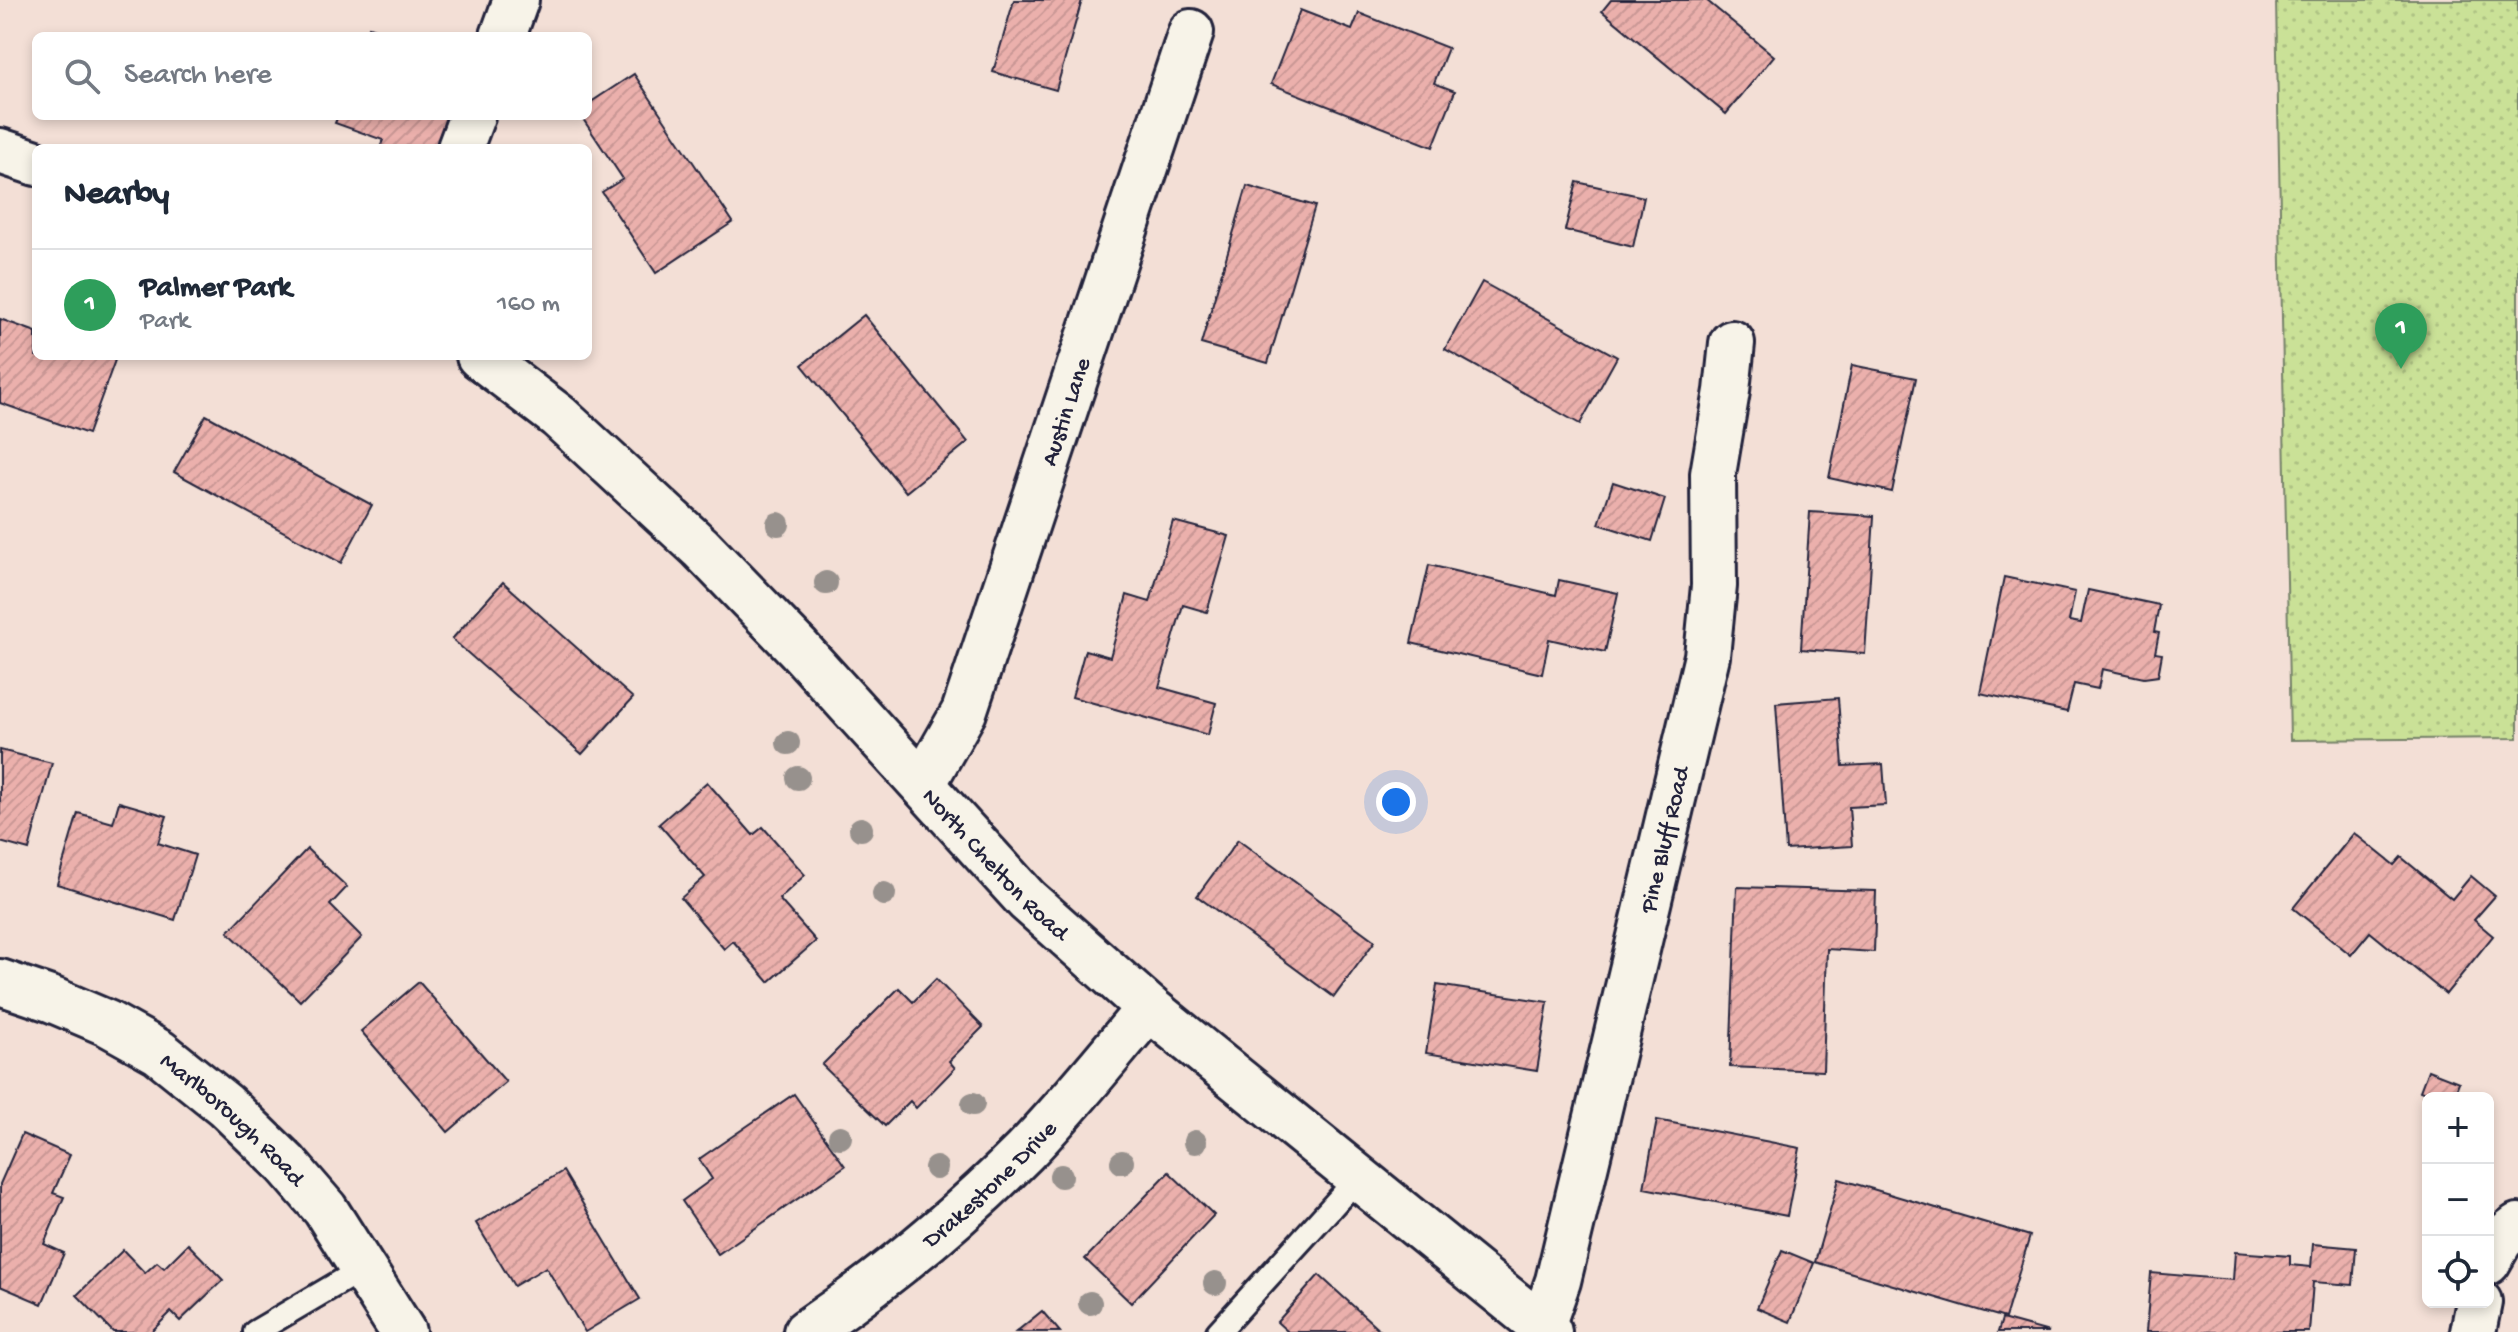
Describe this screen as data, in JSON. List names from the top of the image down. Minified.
{"streets":{"street":["Austin Lane","Pine Bluff Road","North Chelton Road","Marlborough Road","Drakestone Drive"]},"crossings":[["Austin Lane","North Chelton Road"],["Pine Bluff Road","North Chelton Road"],["North Chelton Road","Drakestone Drive"]],"page":{"search":"Search here","heading":"Nearby","list":[{"mark":"1","name":"Palmer Park","note":"Park","value":"160 m"}],"pins":"1","map_buttons":["+","−"]}}
